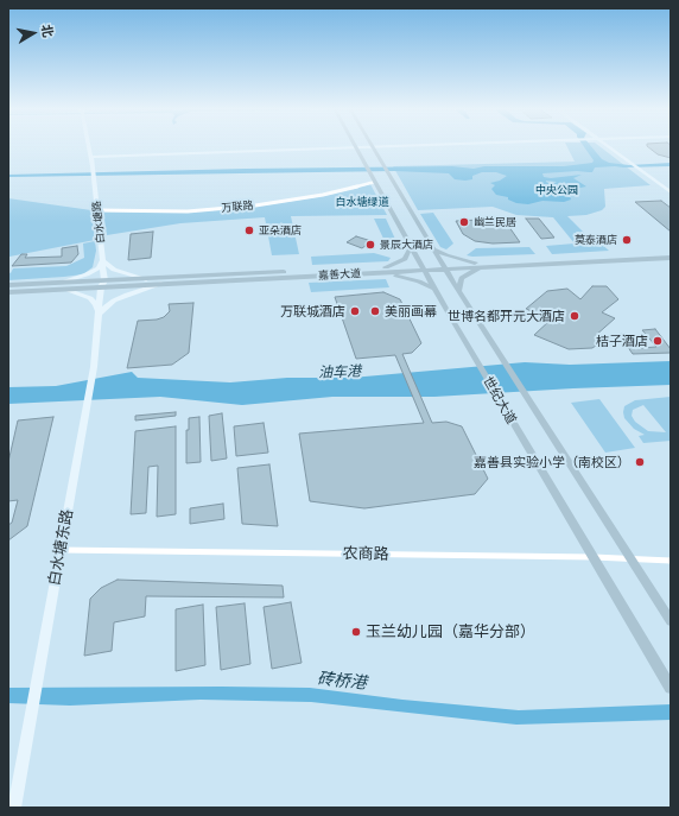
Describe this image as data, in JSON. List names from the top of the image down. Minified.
{"streets":{"main road":["嘉善大道","世纪大道"],"street":["万联路","白水塘路","白水塘东路","农商路"]},"crossings":[["万联路","白水塘路"],["万联路","世纪大道"],["白水塘路","嘉善大道"],["嘉善大道","世纪大道"],["嘉善大道","白水塘东路"],["世纪大道","农商路"],["白水塘东路","农商路"]],"water":["油车港","砖桥港"],"parks":["中央公园","白水塘绿道"],"places":["幽兰民居","亚朵酒店","莫泰酒店","景辰大酒店","万联城酒店","美丽画幕","世博名都开元大酒店","桔子酒店","嘉善县实验小学（南校区）","玉兰幼儿园（嘉华分部）"],"north":"right"}
